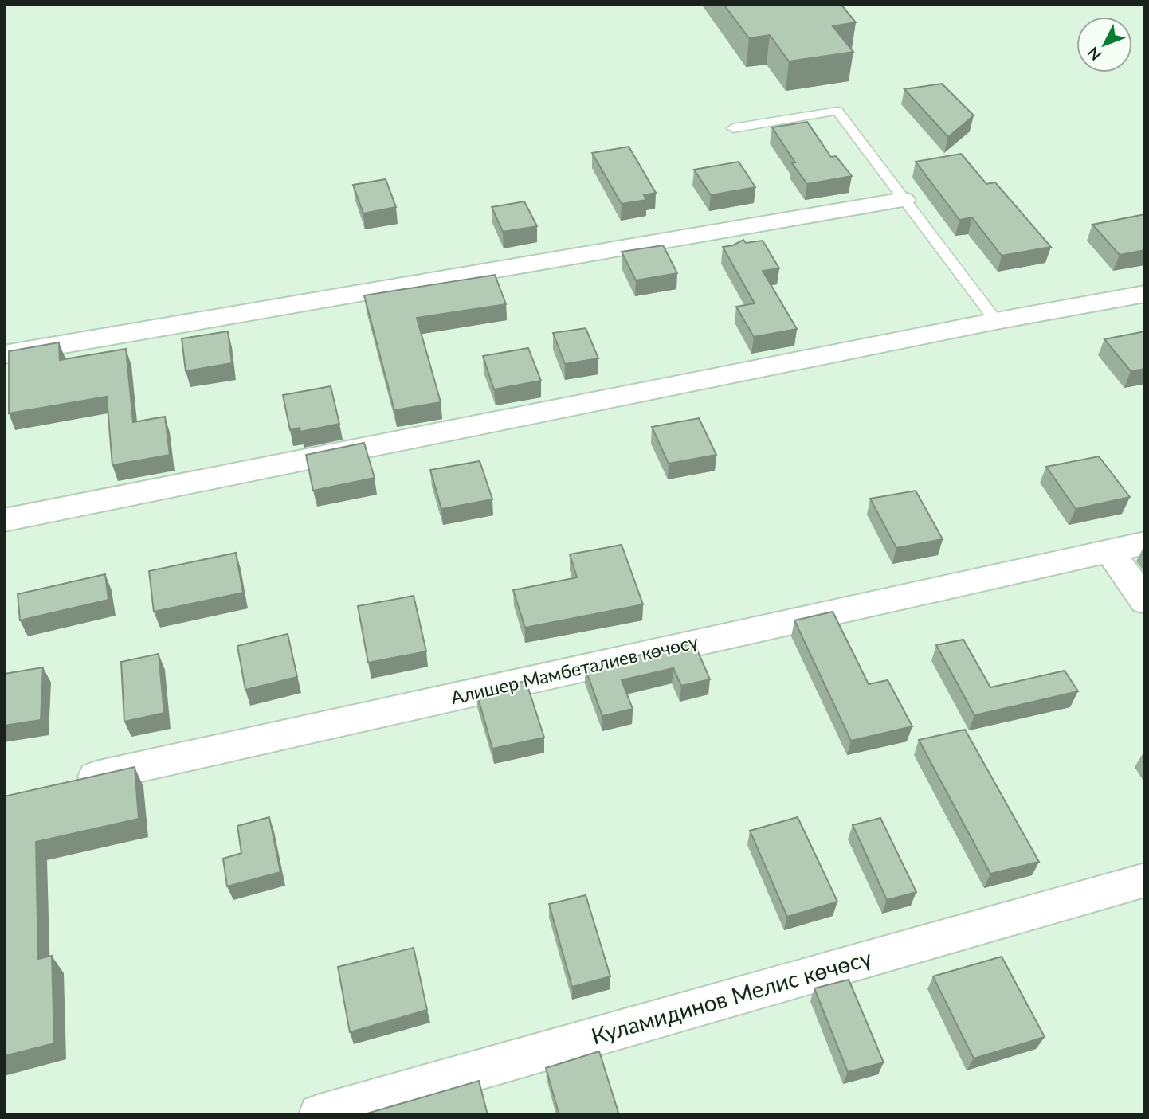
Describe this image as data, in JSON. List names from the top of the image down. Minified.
{"streets":{"street":["Алишер Мамбеталиев көчөсү","Куламидинов Мелис көчөсү"]},"north":"bottom left"}
